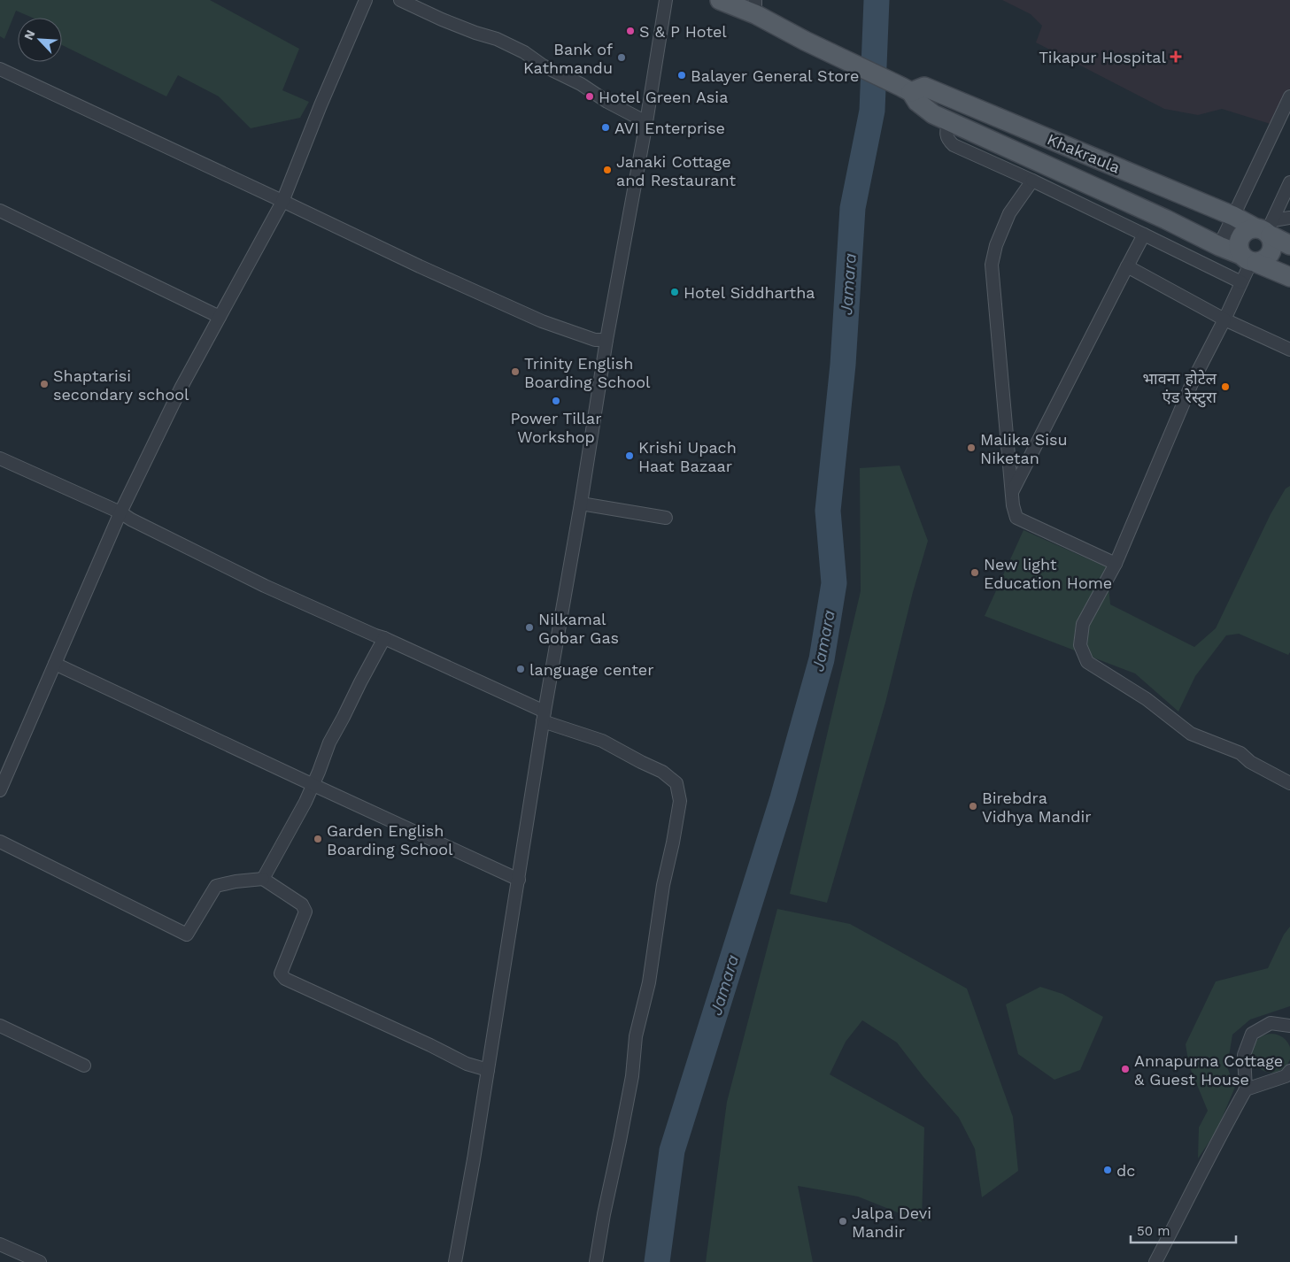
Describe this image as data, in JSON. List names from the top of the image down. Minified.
{"streets":{"main road":["Khakraula"]},"water":["Jamara"],"places":{"other":["S & P Hotel","Bank of Kathmandu","Balayer General Store","Hotel Green Asia","AVI Enterprise","Janaki Cottage and Restaurant","Hotel Siddhartha","Trinity English Boarding School","Shaptarisi secondary school","भावना होटेल एंड रेस्टुरा","Power Tillar Workshop","Malika Sisu Niketan","Krishi Upach Haat Bazaar","New light Education Home","Nilkamal Gobar Gas","language center","Birebdra Vidhya Mandir","Garden English Boarding School","Annapurna Cottage & Guest House","dc","Jalpa Devi Mandir"],"health":["Tikapur Hospital"]},"scale_bar":"50 m","north":"top left"}
